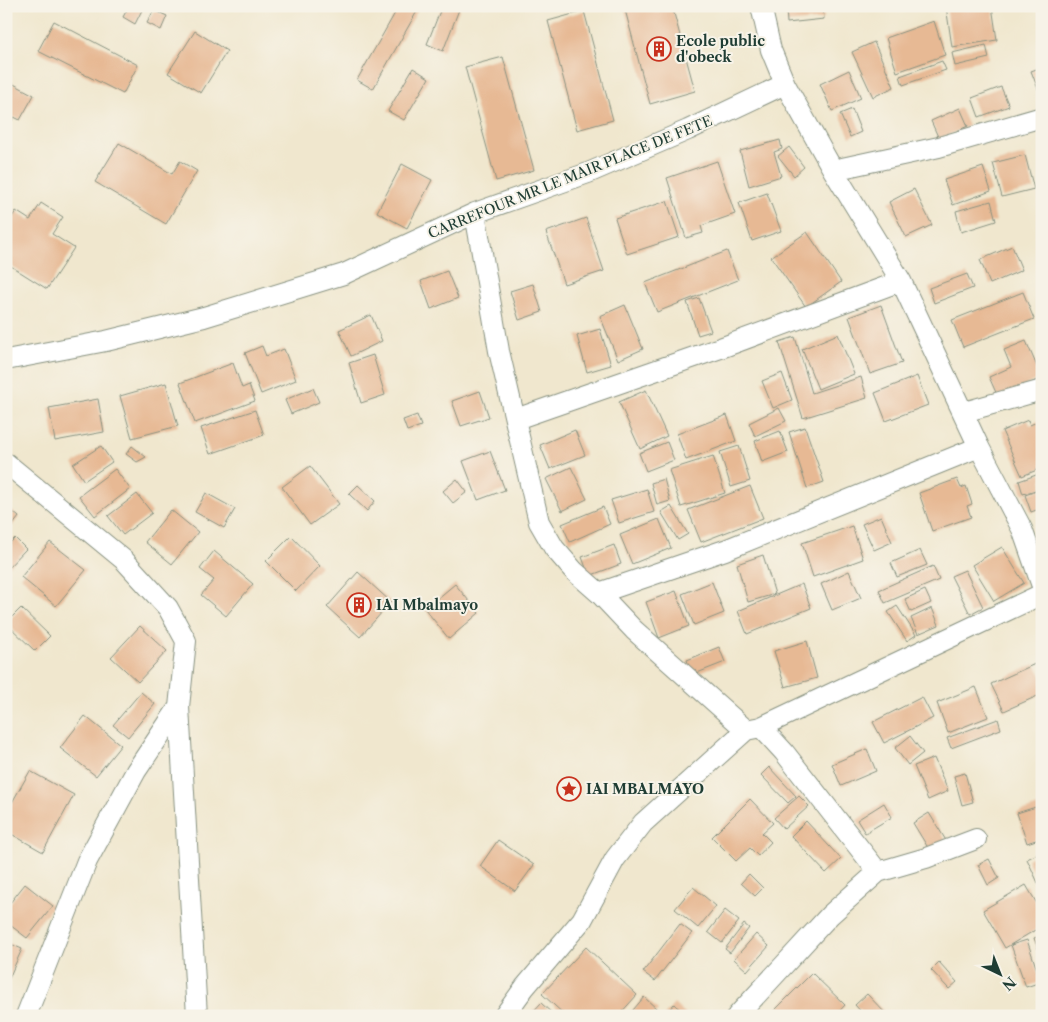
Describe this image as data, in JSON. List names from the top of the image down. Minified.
{"streets":{"street":["CARREFOUR MR LE MAIR PLACE DE FETE"]},"places":{"building":["Ecole public d'obeck","IAI Mbalmayo"],"place":["IAI MBALMAYO"]},"north":"bottom right"}
